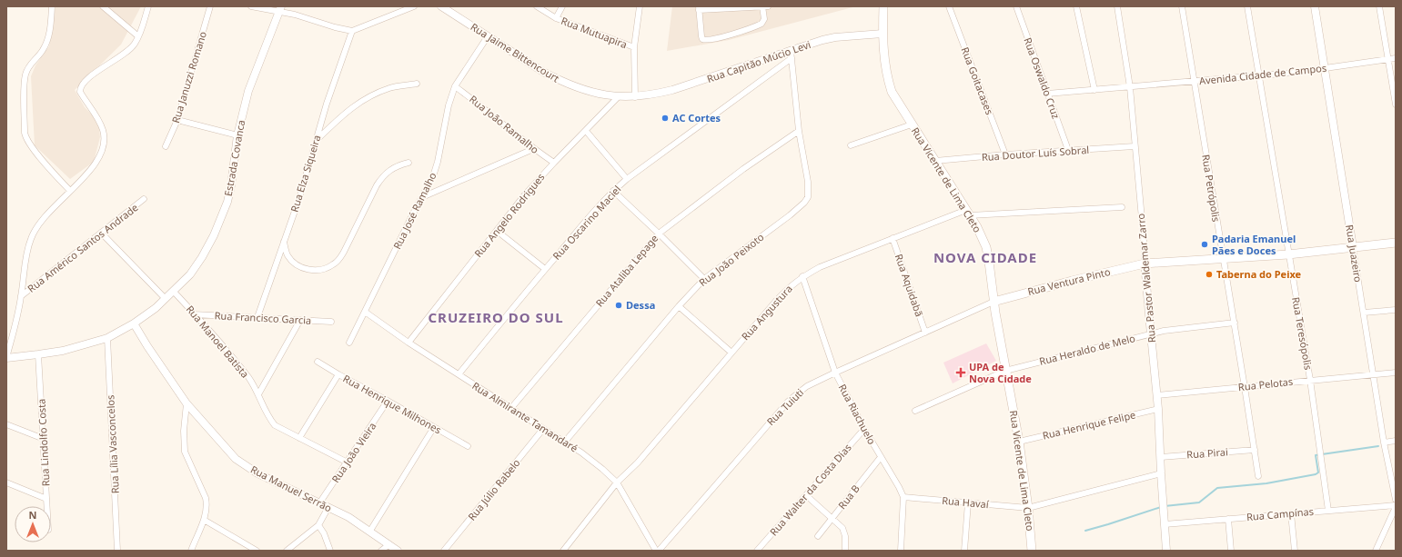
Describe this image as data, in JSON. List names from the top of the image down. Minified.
{"streets":{"main road":["Rua Vicente de Lima Cleto","Rua Ventura Pinto"],"street":["Rua Mutuapira","Rua Jaime Bittencourt","Rua Capitão Múcio Levi","Avenida Cidade de Campos","Rua Januzzi Romano","Rua Oswaldo Cruz","Rua Goitacases","Rua João Ramalho","Rua Doutor Luís Sobral","Estrada Covanca","Rua Elza Siqueira","Rua Petrópolis","Rua José Ramalho","Rua Angelo Rodrigues","Rua Oscarino Maciel","Rua Américo Santos Andrade","Rua Juazeiro","Rua João Peixoto","Rua Ataliba Lepage","Rua Pastor Waldemar Zarro","Rua Aquidabã","Rua Angustura","Rua Francisco Garcia","Rua Teresópolis","Rua Manoel Batista","Rua Heraldo de Melo","Rua Pelotas","Rua Henrique Milhones","Rua Tuiuti","Rua Riachuelo","Rua Almirante Tamandaré","Rua Henrique Felipe","Rua Lindolfo Costa","Rua Lília Vasconcelos","Rua João Vieira","Rua Pirai","Rua Manuel Serrão","Rua Júlio Rabelo","Rua Walter da Costa Dias","Rua B","Rua Havaí","Rua Campínas"]},"crossings":[["Rua Jaime Bittencourt","Rua Capitão Múcio Levi"],["Rua Jaime Bittencourt","Rua José Ramalho"],["Rua Jaime Bittencourt","Rua Angelo Rodrigues"],["Rua Capitão Múcio Levi","Rua Vicente de Lima Cleto"],["Rua Capitão Múcio Levi","Rua João Peixoto"],["Avenida Cidade de Campos","Rua Oswaldo Cruz"],["Avenida Cidade de Campos","Rua Petrópolis"],["Avenida Cidade de Campos","Rua Juazeiro"],["Avenida Cidade de Campos","Rua Pastor Waldemar Zarro"],["Avenida Cidade de Campos","Rua Teresópolis"],["Rua Oswaldo Cruz","Rua Doutor Luís Sobral"],["Rua Goitacases","Rua Doutor Luís Sobral"],["Rua João Ramalho","Rua José Ramalho"],["Rua João Ramalho","Rua Angelo Rodrigues"],["Rua Doutor Luís Sobral","Rua Vicente de Lima Cleto"],["Rua Doutor Luís Sobral","Rua Pastor Waldemar Zarro"],["Estrada Covanca","Rua Manoel Batista"],["Estrada Covanca","Rua Lindolfo Costa"],["Estrada Covanca","Rua Lília Vasconcelos"],["Estrada Covanca","Rua Manuel Serrão"],["Rua Elza Siqueira","Rua Francisco Garcia"],["Rua Vicente de Lima Cleto","Rua Ventura Pinto"],["Rua Vicente de Lima Cleto","Rua Angustura"],["Rua Vicente de Lima Cleto","Rua Heraldo de Melo"],["Rua Vicente de Lima Cleto","Rua Tuiuti"],["Rua Vicente de Lima Cleto","Rua Henrique Felipe"],["Rua Vicente de Lima Cleto","Rua Havaí"],["Rua Petrópolis","Rua Ventura Pinto"],["Rua Petrópolis","Rua Heraldo de Melo"],["Rua Petrópolis","Rua Pelotas"],["Rua Petrópolis","Rua Pirai"],["Rua José Ramalho","Rua Almirante Tamandaré"],["Rua Angelo Rodrigues","Rua Almirante Tamandaré"],["Rua Oscarino Maciel","Rua João Peixoto"],["Rua Oscarino Maciel","Rua Almirante Tamandaré"],["Rua Juazeiro","Rua Ventura Pinto"],["Rua Juazeiro","Rua Pelotas"],["Rua João Peixoto","Rua Ataliba Lepage"],["Rua João Peixoto","Rua Almirante Tamandaré"],["Rua Ataliba Lepage","Rua Almirante Tamandaré"],["Rua Pastor Waldemar Zarro","Rua Ventura Pinto"],["Rua Pastor Waldemar Zarro","Rua Heraldo de Melo"],["Rua Pastor Waldemar Zarro","Rua Pelotas"],["Rua Pastor Waldemar Zarro","Rua Henrique Felipe"],["Rua Pastor Waldemar Zarro","Rua Pirai"],["Rua Pastor Waldemar Zarro","Rua Havaí"],["Rua Pastor Waldemar Zarro","Rua Campínas"],["Rua Ventura Pinto","Rua Teresópolis"],["Rua Ventura Pinto","Rua Tuiuti"],["Rua Aquidabã","Rua Angustura"],["Rua Aquidabã","Rua Tuiuti"],["Rua Angustura","Rua Riachuelo"],["Rua Angustura","Rua Almirante Tamandaré"],["Rua Francisco Garcia","Rua Manoel Batista"],["Rua Teresópolis","Rua Pelotas"],["Rua Teresópolis","Rua Campínas"],["Rua Manoel Batista","Rua João Vieira"],["Rua Henrique Milhones","Rua João Vieira"],["Rua Tuiuti","Rua Riachuelo"],["Rua Tuiuti","Rua Almirante Tamandaré"],["Rua Riachuelo","Rua Walter da Costa Dias"],["Rua Riachuelo","Rua B"],["Rua Riachuelo","Rua Havaí"],["Rua Almirante Tamandaré","Rua Júlio Rabelo"],["Rua João Vieira","Rua Manuel Serrão"]],"districts":["NOVA CIDADE","CRUZEIRO DO SUL"],"places":{"other":["AC Cortes","Padaria Emanuel Pães e Doces","Taberna do Peixe","Dessa"],"health":["UPA de Nova Cidade"]},"north":"top"}
